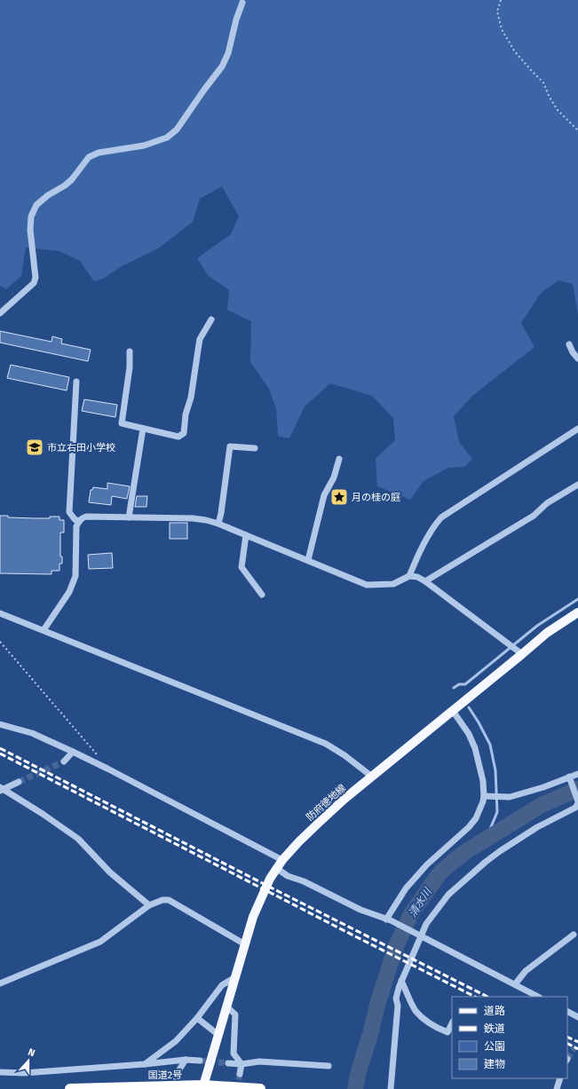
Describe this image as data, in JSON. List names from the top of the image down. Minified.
{"streets":{"highway":["国道2号"],"main road":["防府徳地線"]},"crossings":[["防府徳地線","国道2号"]],"water":["清水川"],"places":{"school or university":["市立右田小学校"],"place":["月の桂の庭"]},"legend":["道路","鉄道","公園","建物"],"north":"top"}
